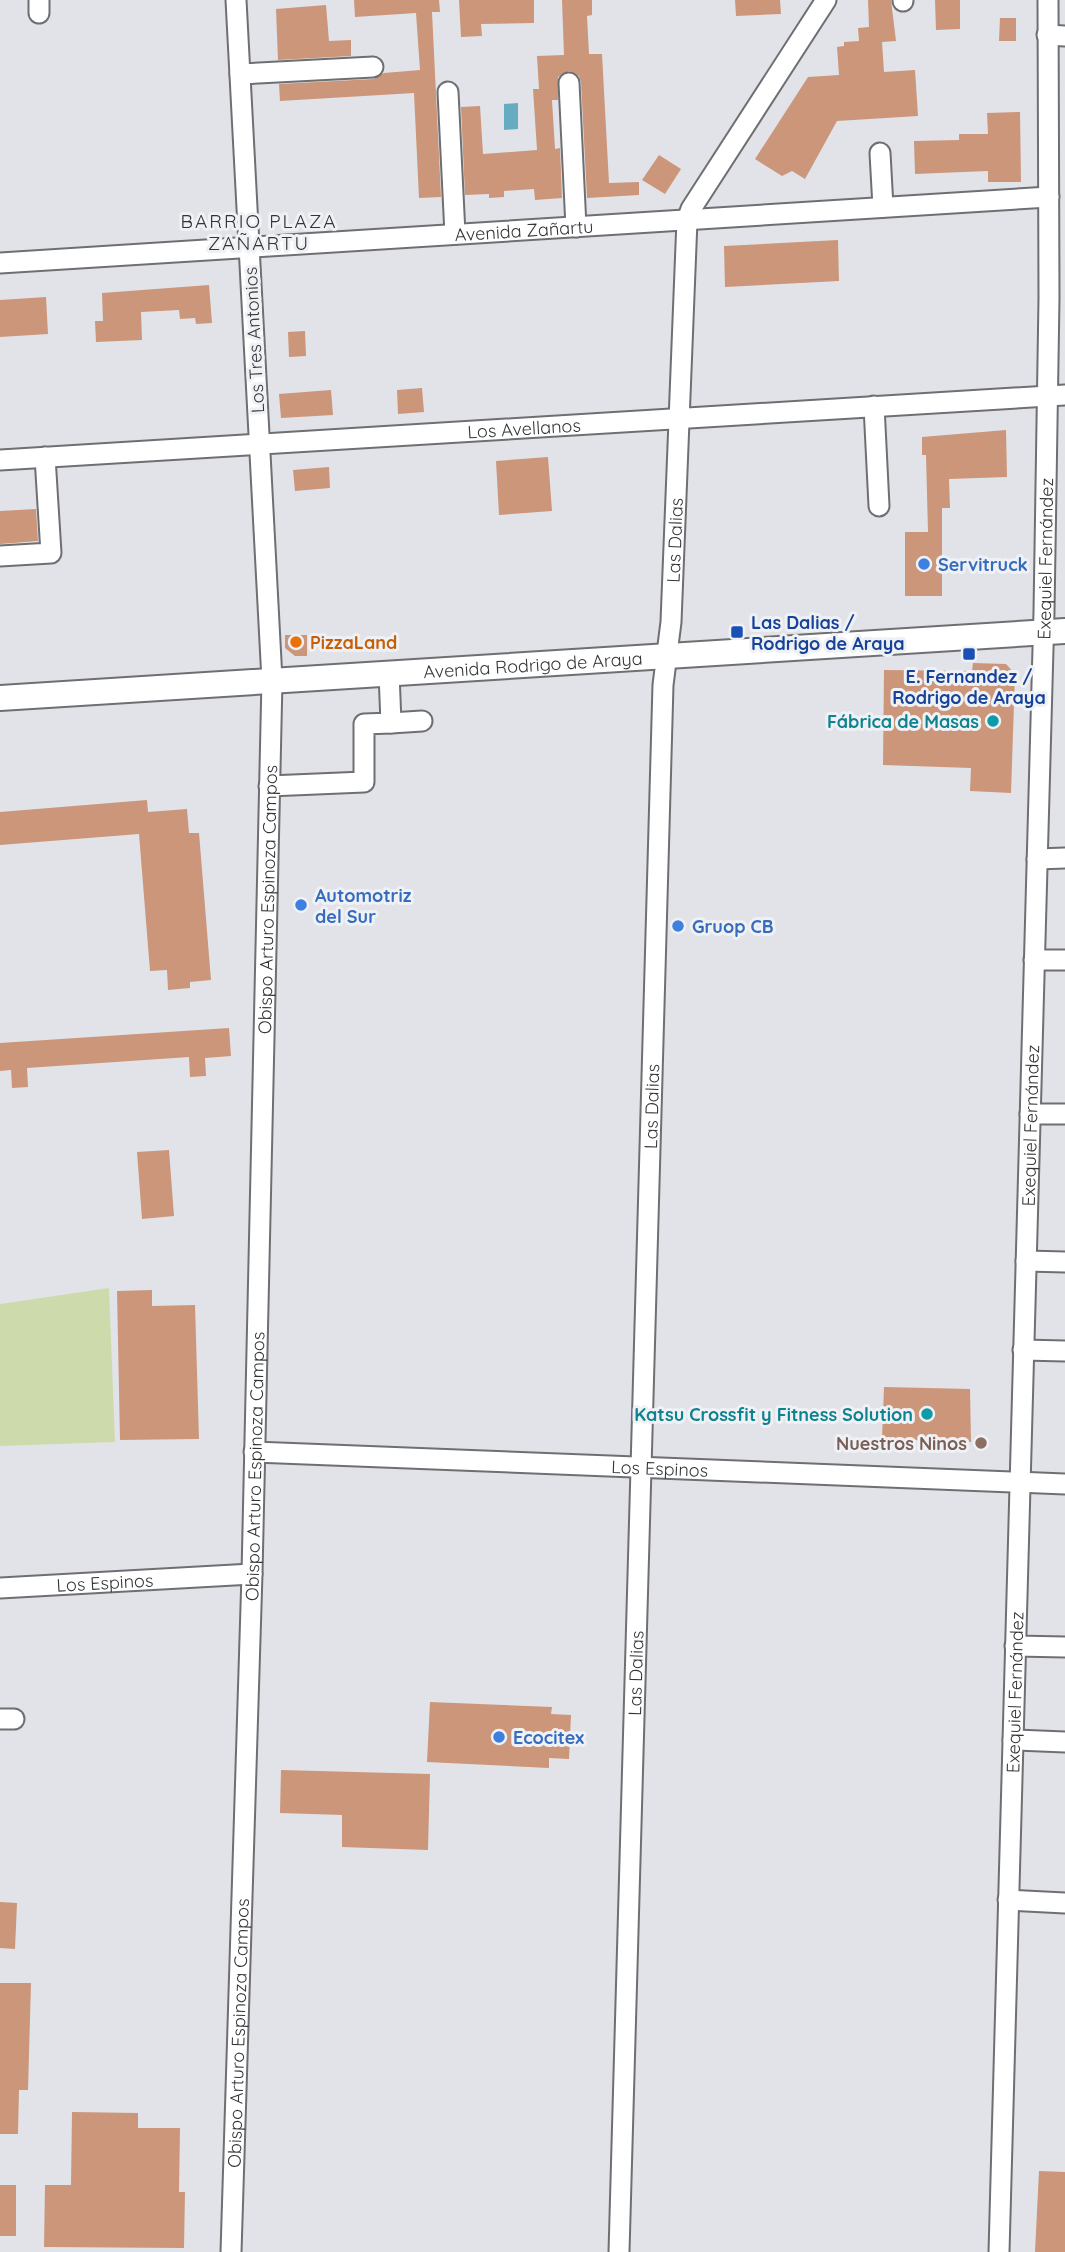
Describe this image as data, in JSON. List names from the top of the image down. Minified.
{"streets":{"main road":["Avenida Rodrigo de Araya"],"street":["Avenida Zañartu","Los Tres Antonios","Los Avellanos","Las Dalias","Exequiel Fernández","Obispo Arturo Espinoza Campos","Los Espinos"]},"crossings":[["Avenida Zañartu","Los Tres Antonios"],["Avenida Zañartu","Las Dalias"],["Avenida Zañartu","Exequiel Fernández"],["Los Tres Antonios","Los Avellanos"],["Los Tres Antonios","Avenida Rodrigo de Araya"],["Los Tres Antonios","Obispo Arturo Espinoza Campos"],["Los Avellanos","Las Dalias"],["Los Avellanos","Exequiel Fernández"],["Las Dalias","Avenida Rodrigo de Araya"],["Las Dalias","Los Espinos"],["Exequiel Fernández","Avenida Rodrigo de Araya"],["Exequiel Fernández","Los Espinos"],["Avenida Rodrigo de Araya","Obispo Arturo Espinoza Campos"],["Obispo Arturo Espinoza Campos","Los Espinos"]],"districts":["BARRIO PLAZA ZAÑARTU"],"places":{"other":["Servitruck","PizzaLand","Fábrica de Masas","Automotriz del Sur","Gruop CB","Katsu Crossfit y Fitness Solution","Nuestros Ninos","Ecocitex"],"transit":["Las Dalias / Rodrigo de Araya","E. Fernandez / Rodrigo de Araya"]}}
